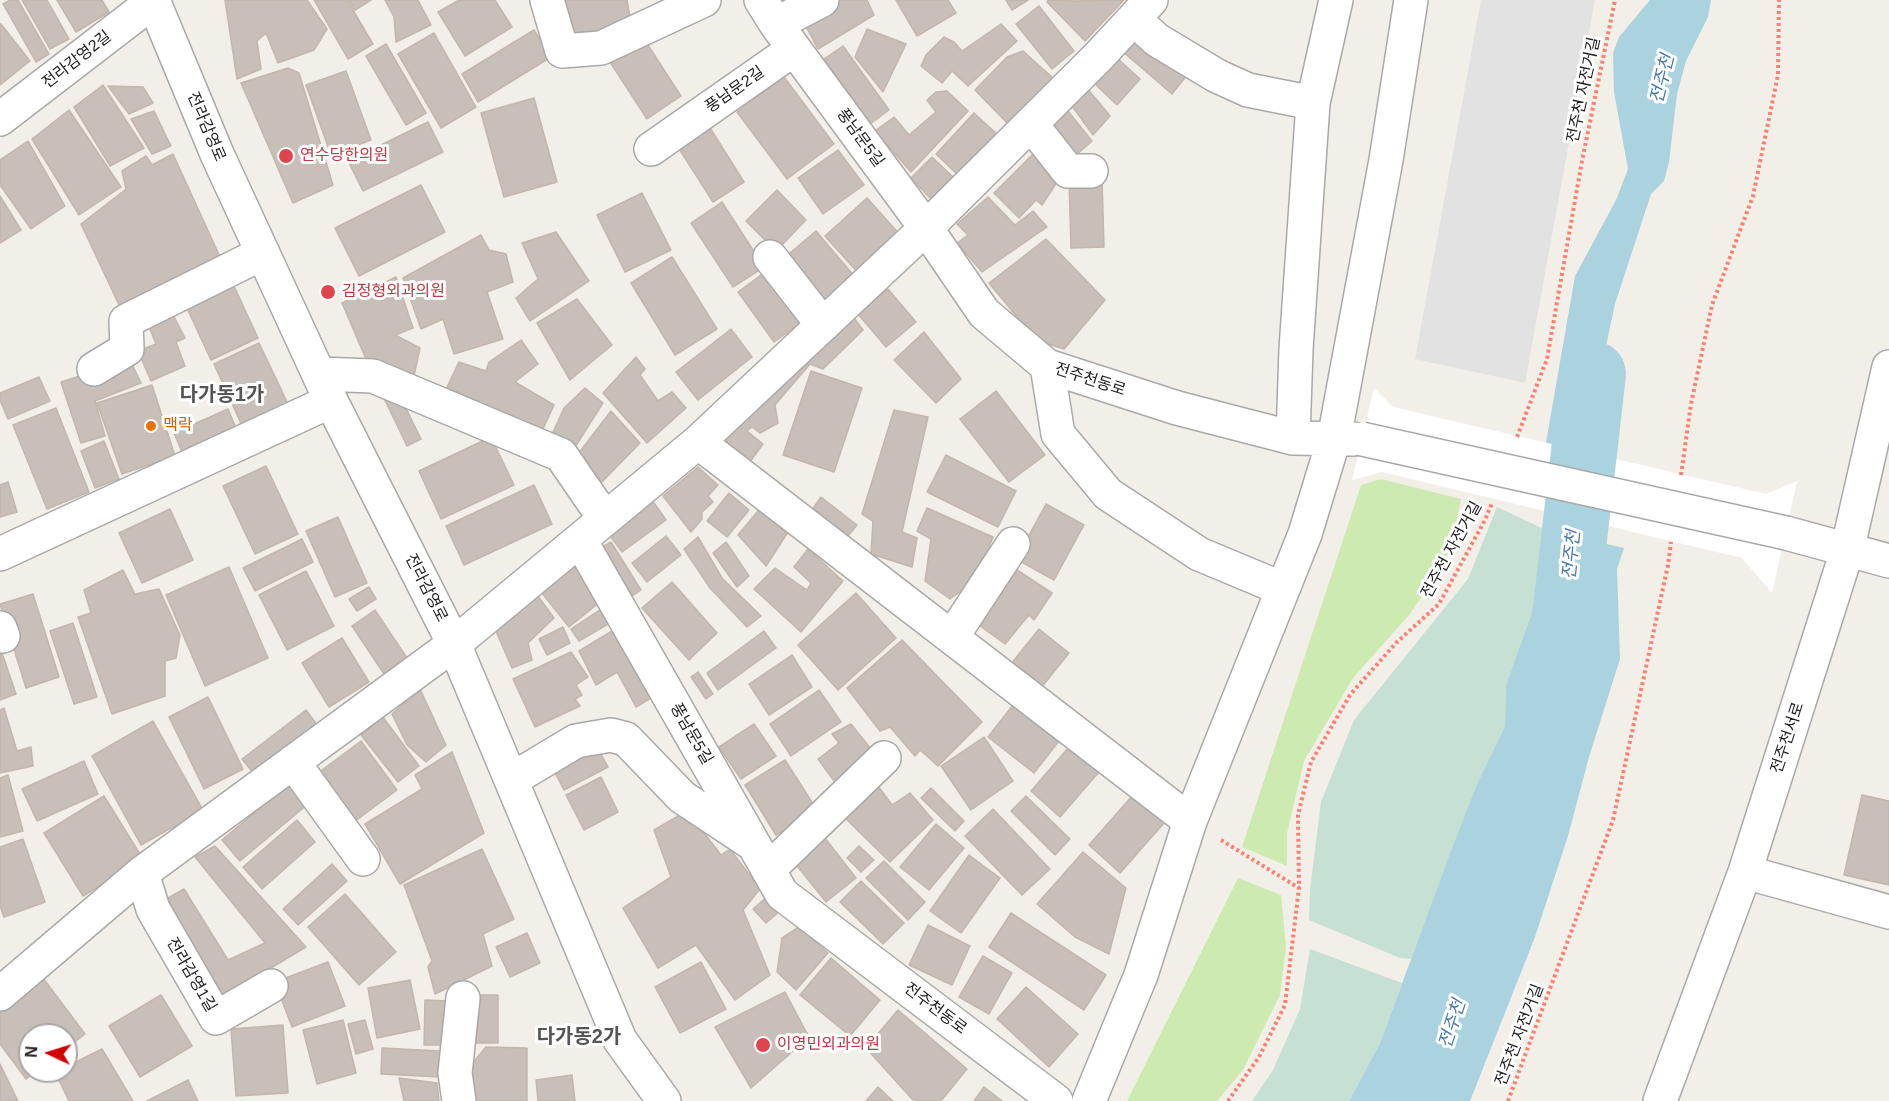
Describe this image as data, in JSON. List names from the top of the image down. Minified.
{"streets":{"street":["전라감영2길","풍남문2길","전라감영로","풍남문5길","전주천동로","전주천서로","전라감영1길"],"path":["전주천 자전거길"]},"crossings":[["전라감영2길","전라감영로"],["풍남문2길","풍남문5길"],["풍남문5길","전주천동로"],["전주천동로","전주천서로"]],"districts":["다가동1가","다가동2가"],"water":["전주천"],"places":["연수당한의원","김정형외과의원","맥락","이영민외과의원"],"north":"left"}
